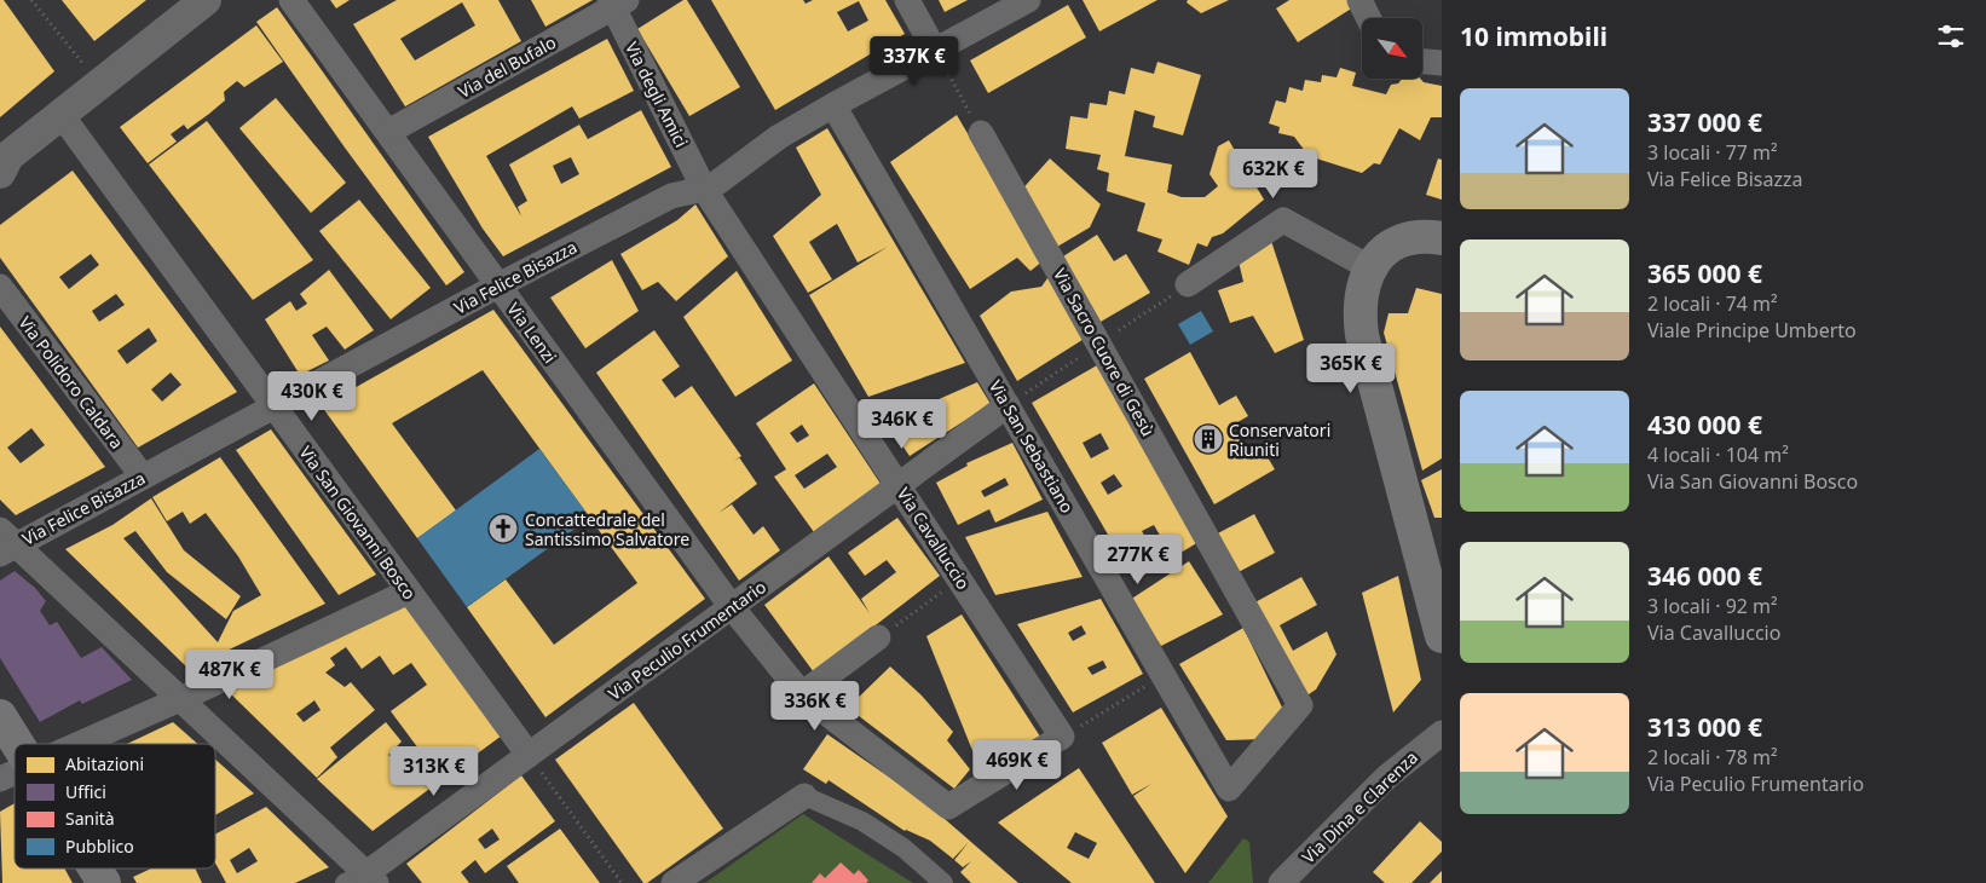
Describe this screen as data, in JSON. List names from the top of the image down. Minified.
{"streets":{"street":["Via del Bufalo","Via degli Amici","Via Felice Bisazza","Via Lenzi","Via Sacro Cuore di Gesù","Via Polidoro Caldara","Via San Sebastiano","Via San Giovanni Bosco","Via Cavalluccio","Via Peculio Frumentario","Via Dina e Clarenza"]},"crossings":[["Via del Bufalo","Via degli Amici"],["Via del Bufalo","Via Lenzi"],["Via degli Amici","Via Felice Bisazza"],["Via degli Amici","Via Cavalluccio"],["Via Felice Bisazza","Via Lenzi"],["Via Felice Bisazza","Via Polidoro Caldara"],["Via Felice Bisazza","Via San Sebastiano"],["Via Felice Bisazza","Via San Giovanni Bosco"],["Via Felice Bisazza","Via Cavalluccio"],["Via Lenzi","Via Cavalluccio"],["Via Lenzi","Via Peculio Frumentario"],["Via Sacro Cuore di Gesù","Via San Sebastiano"],["Via San Sebastiano","Via Peculio Frumentario"],["Via San Giovanni Bosco","Via Peculio Frumentario"],["Via Cavalluccio","Via Peculio Frumentario"]],"places":{"building":["Conservatori Riuniti"],"church":["Concattedrale del Santissimo Salvatore"]},"legend":["Abitazioni","Uffici","Sanità","Pubblico"],"north":"bottom right","page":{"heading":"10 immobili","price":["337K €","632K €","365K €","430K €","346K €","277K €","487K €","336K €","469K €","313K €"],"list":[{"name":"337 000 €","note":"3 locali · 77 m² · Via Felice Bisazza"},{"name":"365 000 €","note":"2 locali · 74 m² · Viale Principe Umberto"},{"name":"430 000 €","note":"4 locali · 104 m² · Via San Giovanni Bosco"},{"name":"346 000 €","note":"3 locali · 92 m² · Via Cavalluccio"},{"name":"313 000 €","note":"2 locali · 78 m² · Via Peculio Frumentario"}]}}
